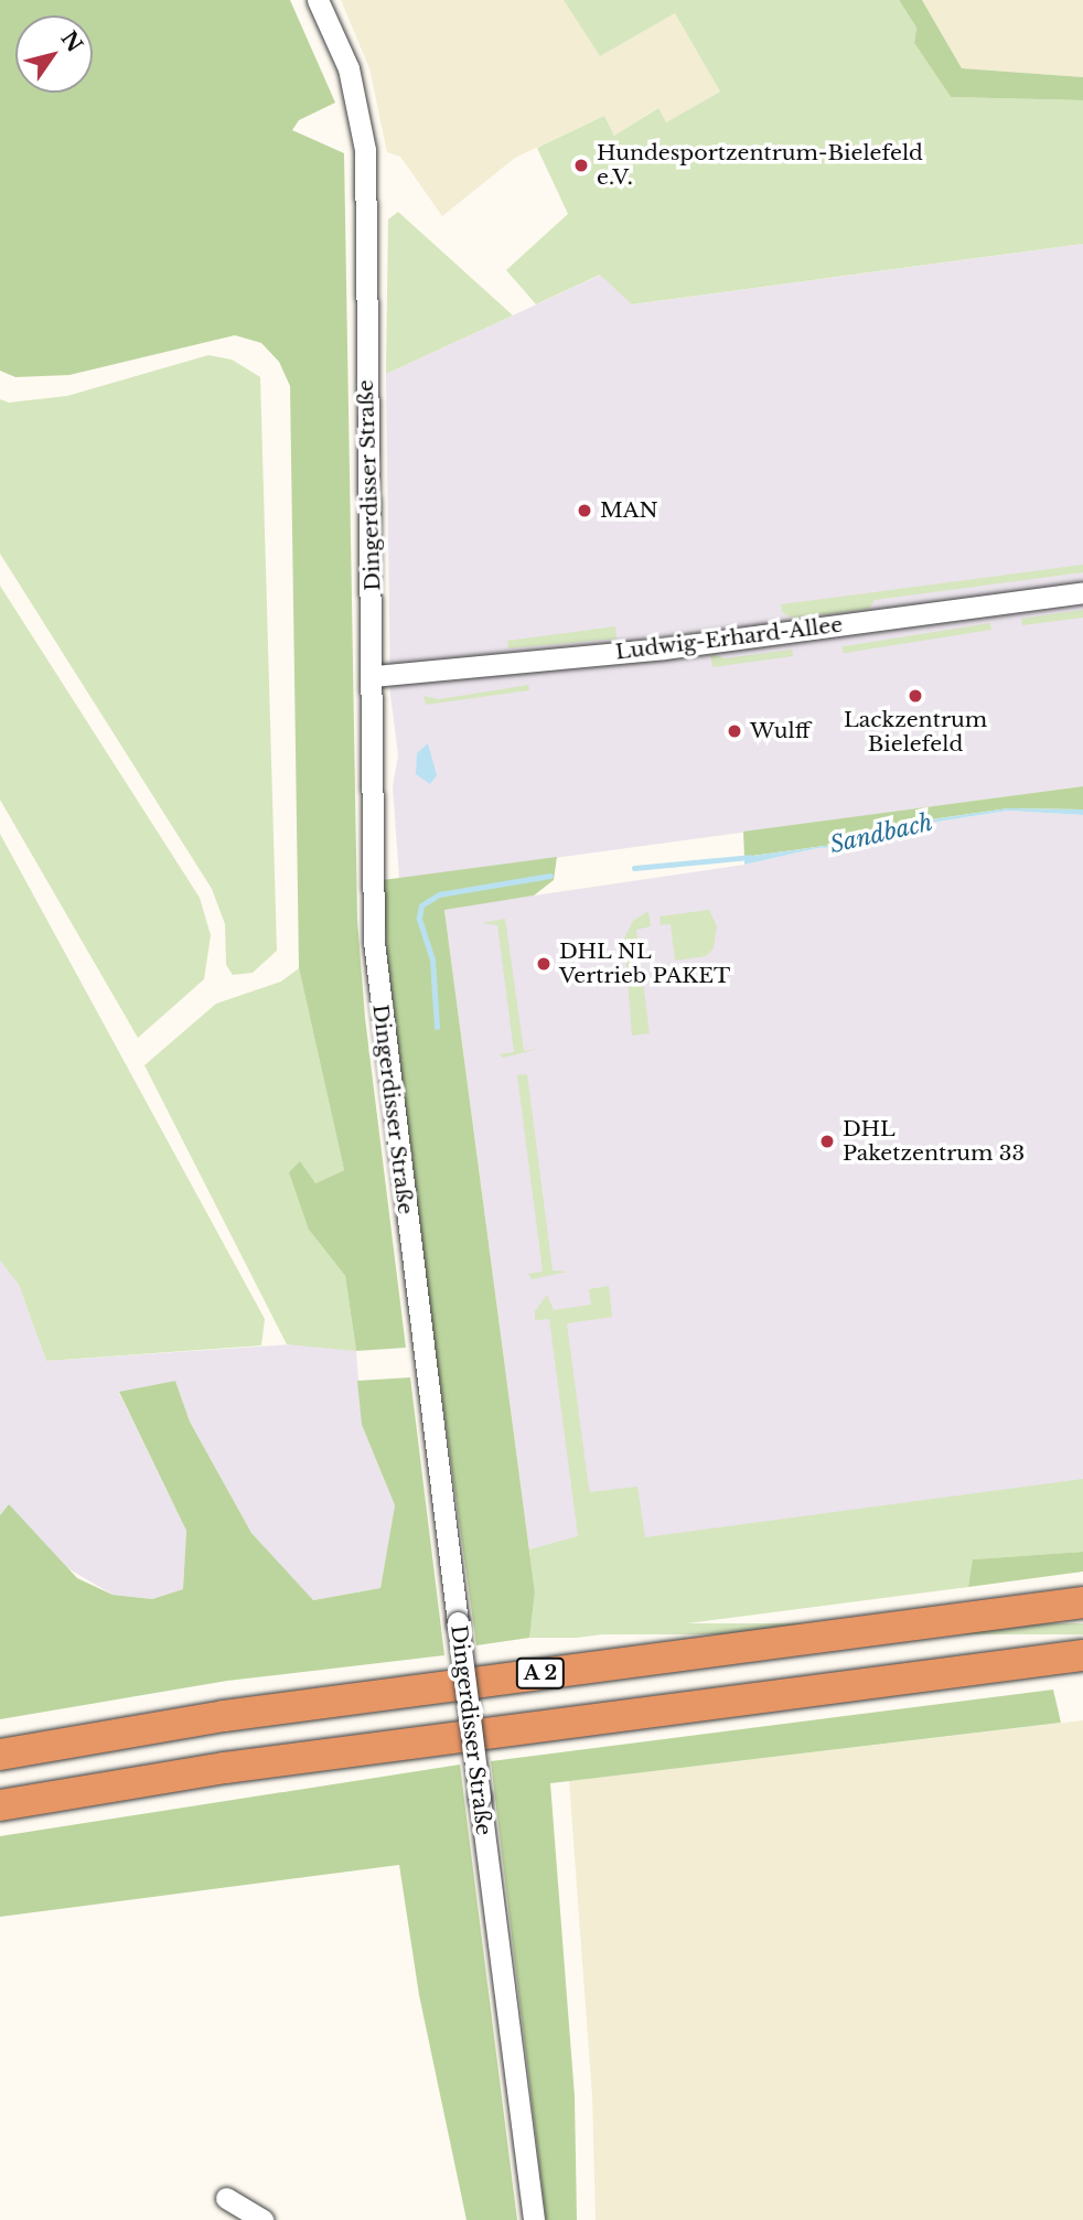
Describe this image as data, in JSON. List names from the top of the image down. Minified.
{"streets":{"highway":["A 2"],"street":["Dingerdisser Straße","Ludwig-Erhard-Allee"]},"crossings":[["Dingerdisser Straße","Ludwig-Erhard-Allee"]],"water":["Sandbach"],"places":["Hundesportzentrum-Bielefeld e.V.","MAN","Lackzentrum Bielefeld","Wulff","DHL NL Vertrieb PAKET","DHL Paketzentrum 33"],"north":"top right"}
